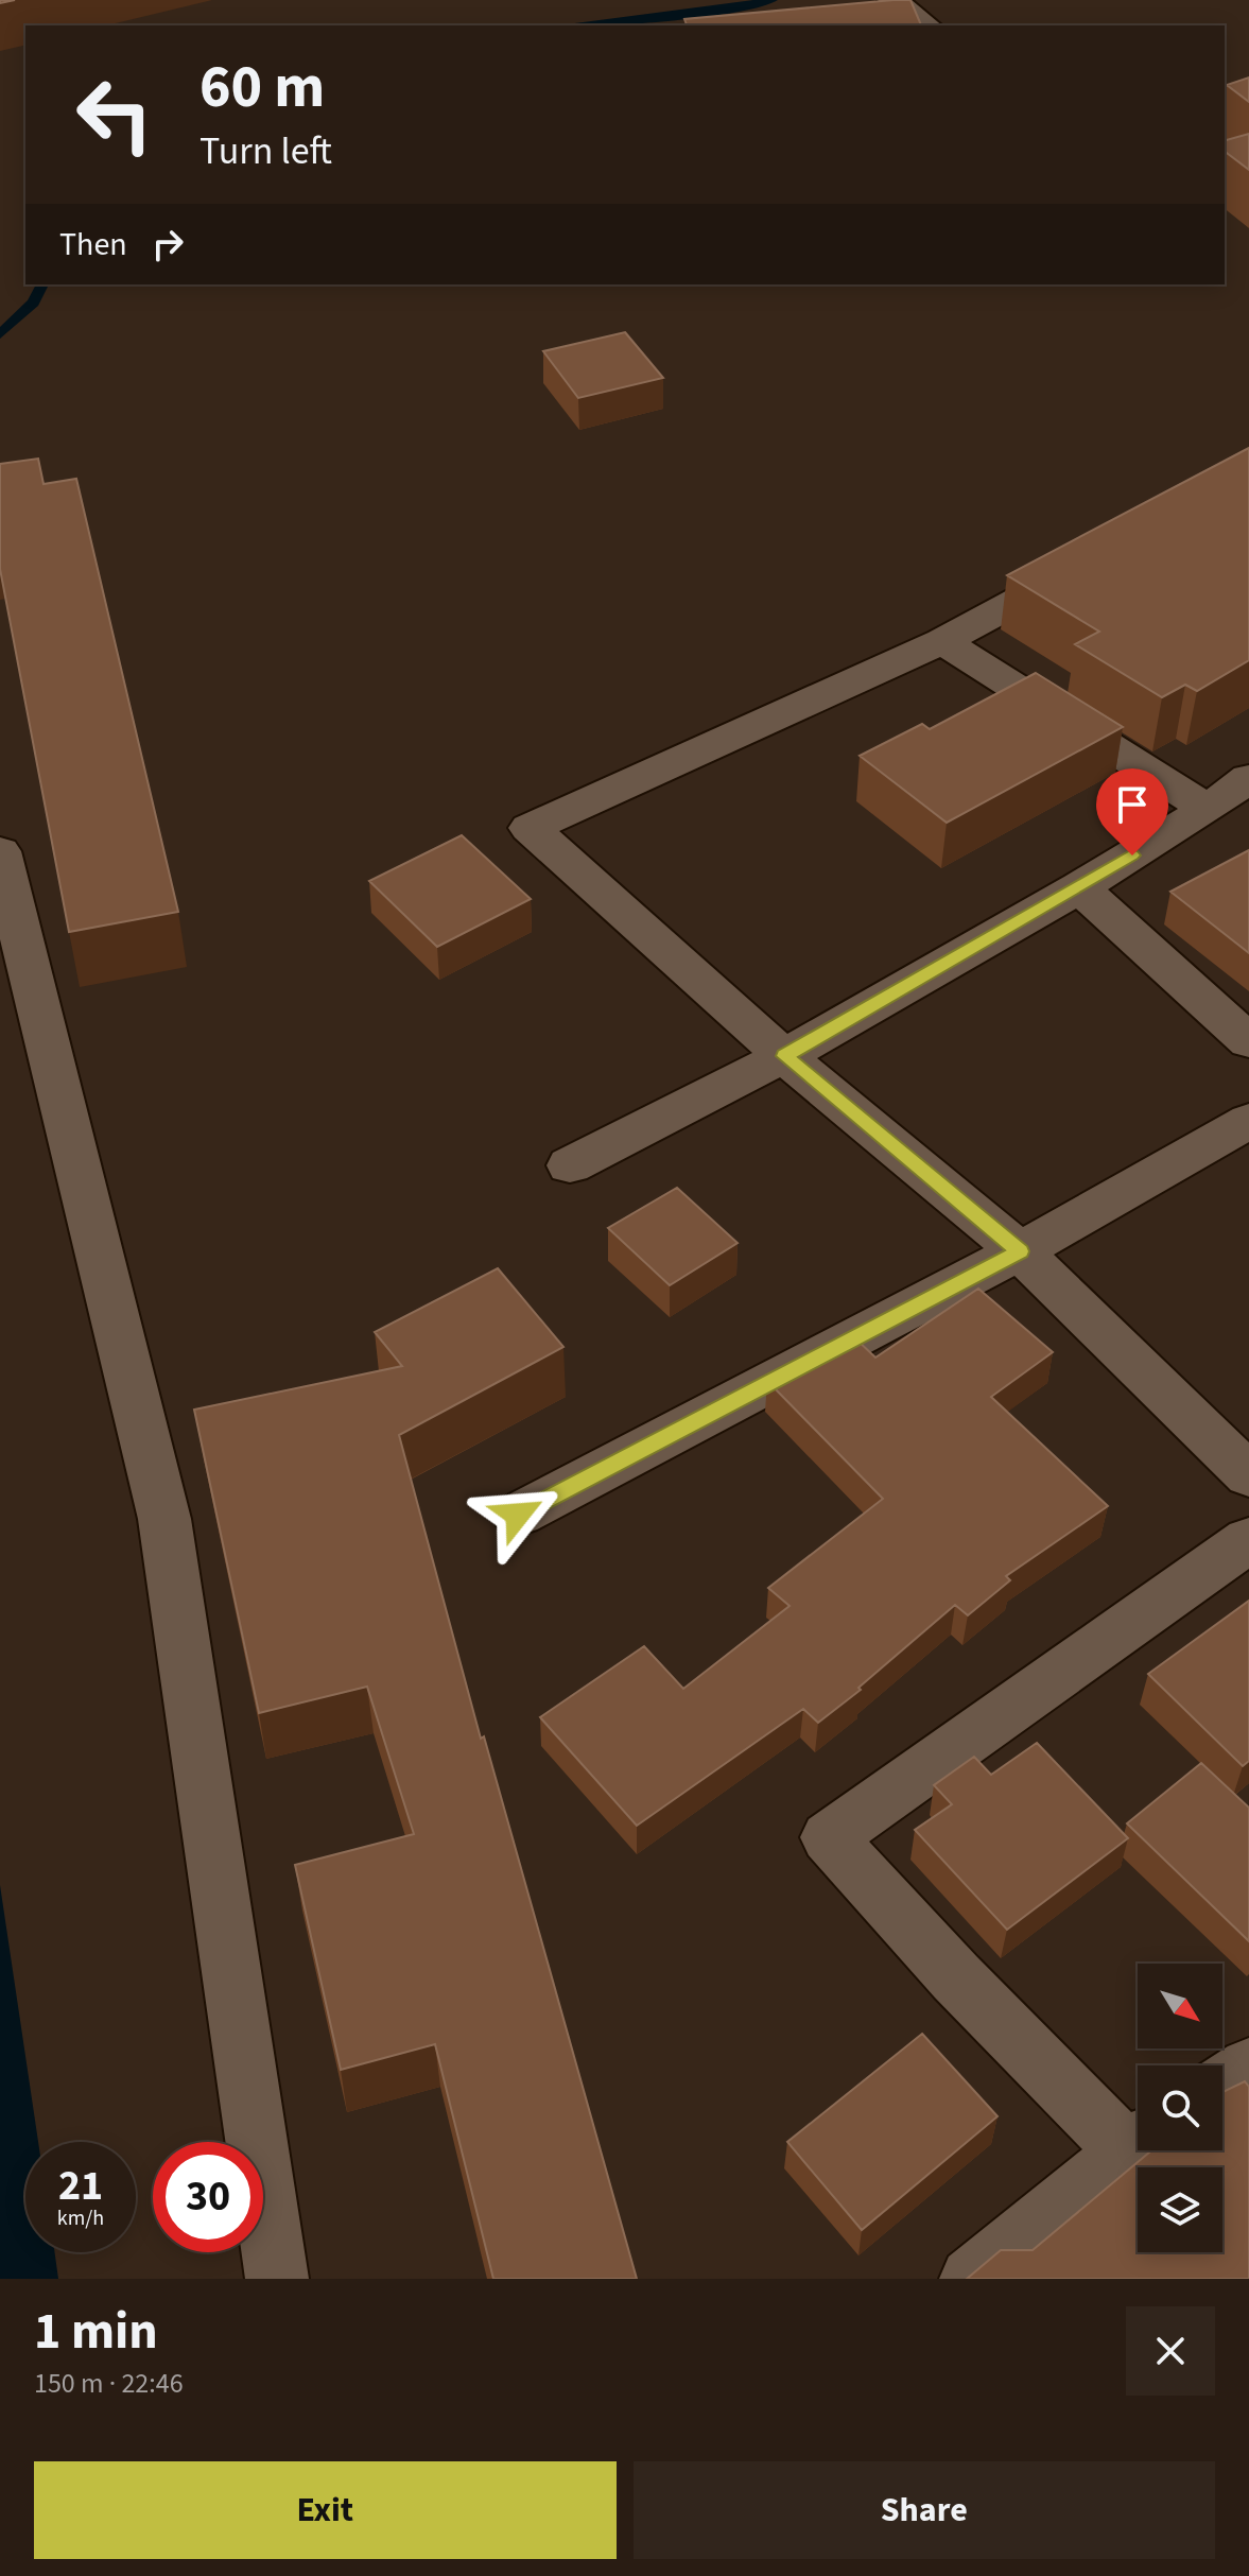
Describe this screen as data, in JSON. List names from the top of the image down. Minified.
{"north":"bottom right","page":{"turn":["60 m","Turn left"],"then":"Then","speed":"21 km/h","limit":"30","heading":["1 min","150 m · 22:46"],"buttons":["Exit","Share"]}}
